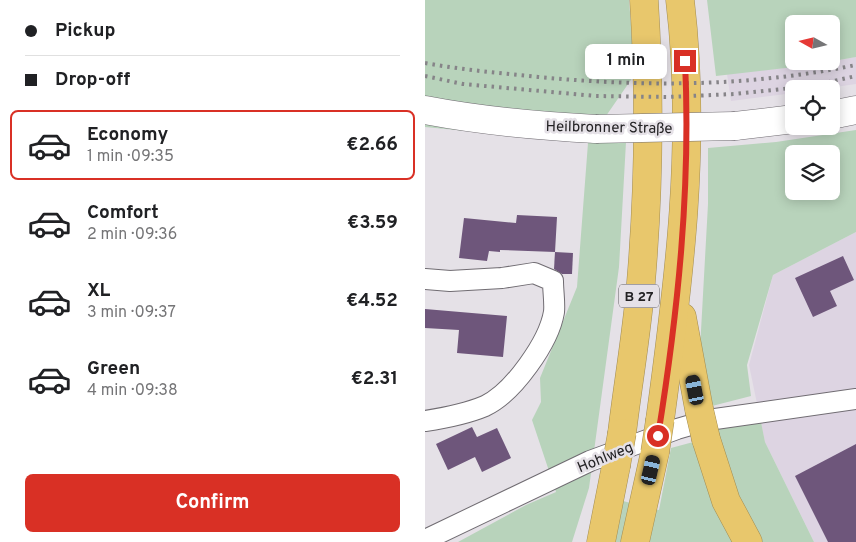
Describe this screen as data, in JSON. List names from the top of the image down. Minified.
{"streets":{"highway":["B 27"],"street":["Heilbronner Straße","Hohlweg"]},"north":"left","page":{"banner":["Pickup","Drop-off"],"bubble":"1 min","list":[{"name":"Economy","note":"1 min · 09:35","value":"€2.66"},{"name":"Comfort","note":"2 min · 09:36","value":"€3.59"},{"name":"XL","note":"3 min · 09:37","value":"€4.52"},{"name":"Green","note":"4 min · 09:38","value":"€2.31"}],"buttons":"Confirm"}}
